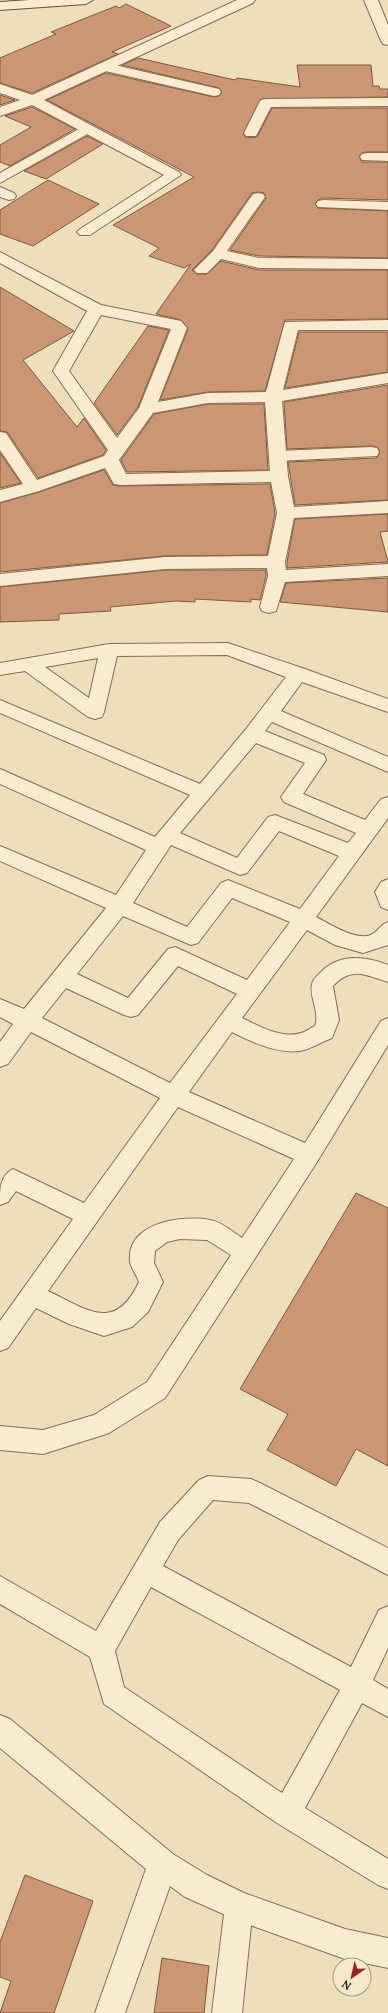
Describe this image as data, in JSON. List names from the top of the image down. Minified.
{"north":"bottom left"}
